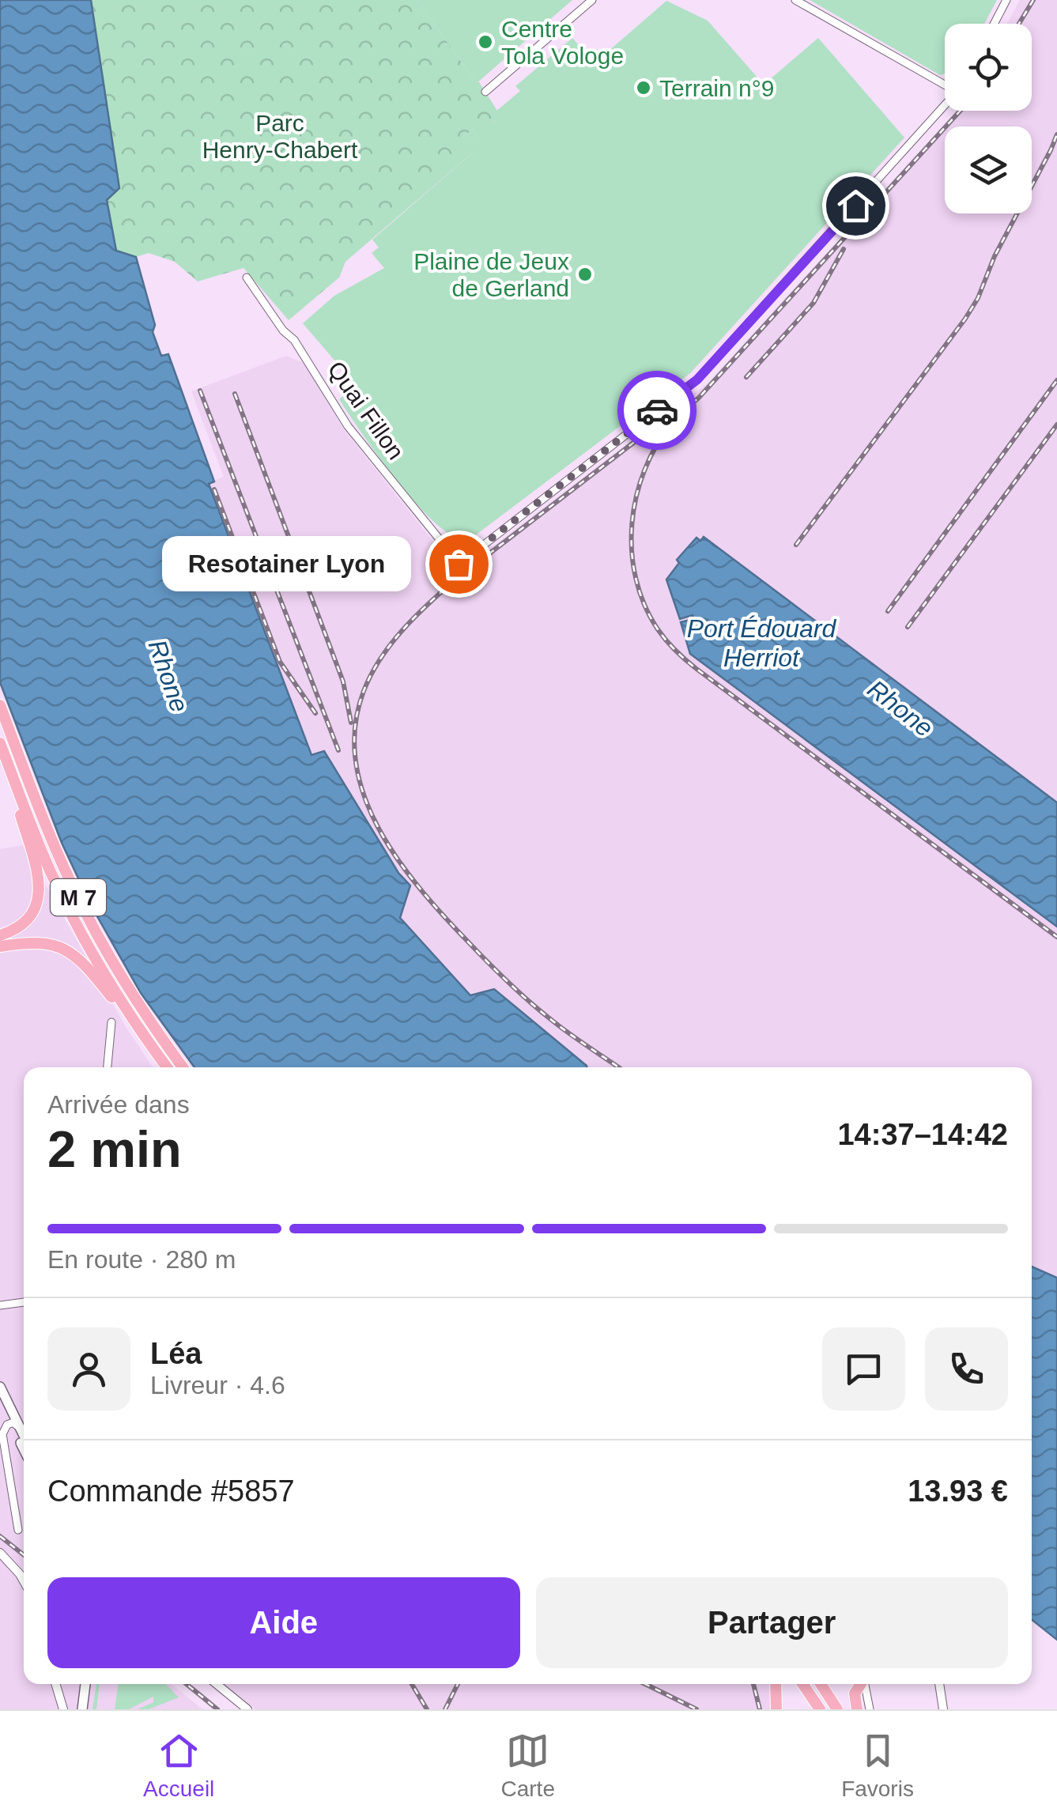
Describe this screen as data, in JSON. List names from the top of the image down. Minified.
{"streets":{"highway":["M 7"],"street":["Quai Fillon"]},"water":["Port Édouard Herriot","Rhone"],"parks":["Parc Henry-Chabert"],"places":["Centre Tola Vologe","Terrain n°9","Plaine de Jeux de Gerland","Resotainer Lyon"],"page":{"bubble":"Resotainer Lyon","heading":["2 min","Arrivée dans","14:37–14:42"],"panel":["Léa","Livreur · 4.6","Commande #5857","13.93 €"],"bar":"En route · 280 m","buttons":["Aide","Partager"],"tabs":["Accueil","Carte","Favoris"]}}
